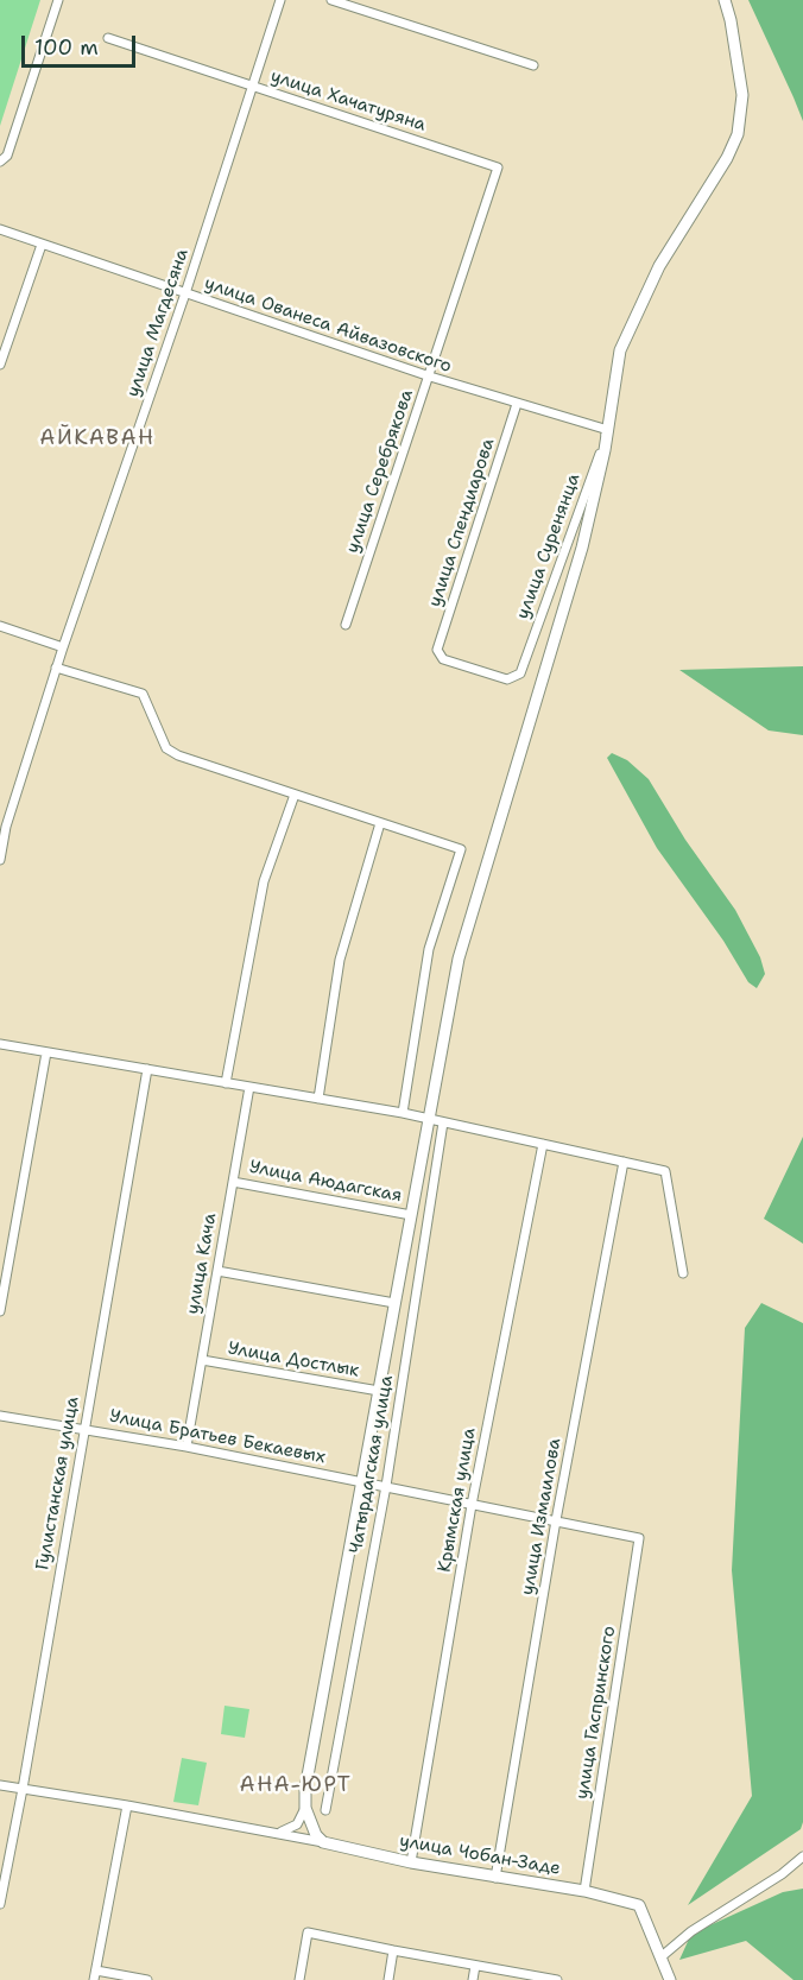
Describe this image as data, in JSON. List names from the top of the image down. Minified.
{"streets":{"main road":["улица Чобан-Заде"],"street":["улица Хачатуряна","улица Магдесяна","улица Ованеса Айвазовского","улица Серебрякова","улица Спендиарова","улица Суренянца","Улица Аюдагская","улица Кача","Улица Достлык","Улица Братьев Бекаевых","Чатырдагская улица","Гулистанская улица","Крымская улица","улица Измаилова","улица Гаспринского"]},"crossings":[["улица Хачатуряна","улица Магдесяна"],["улица Хачатуряна","улица Серебрякова"],["улица Магдесяна","улица Ованеса Айвазовского"],["улица Ованеса Айвазовского","улица Серебрякова"],["улица Ованеса Айвазовского","улица Спендиарова"],["улица Ованеса Айвазовского","улица Суренянца"],["улица Спендиарова","улица Суренянца"],["Улица Аюдагская","улица Кача"],["улица Кача","Улица Достлык"],["улица Кача","Улица Братьев Бекаевых"],["Улица Братьев Бекаевых","Чатырдагская улица"],["Улица Братьев Бекаевых","Гулистанская улица"],["Улица Братьев Бекаевых","Крымская улица"],["Улица Братьев Бекаевых","улица Измаилова"],["Улица Братьев Бекаевых","улица Гаспринского"],["Крымская улица","улица Чобан-Заде"],["улица Измаилова","улица Чобан-Заде"],["улица Гаспринского","улица Чобан-Заде"]],"districts":["АЙКАВАН","АНА-ЮРТ"],"scale_bar":"100 m"}
